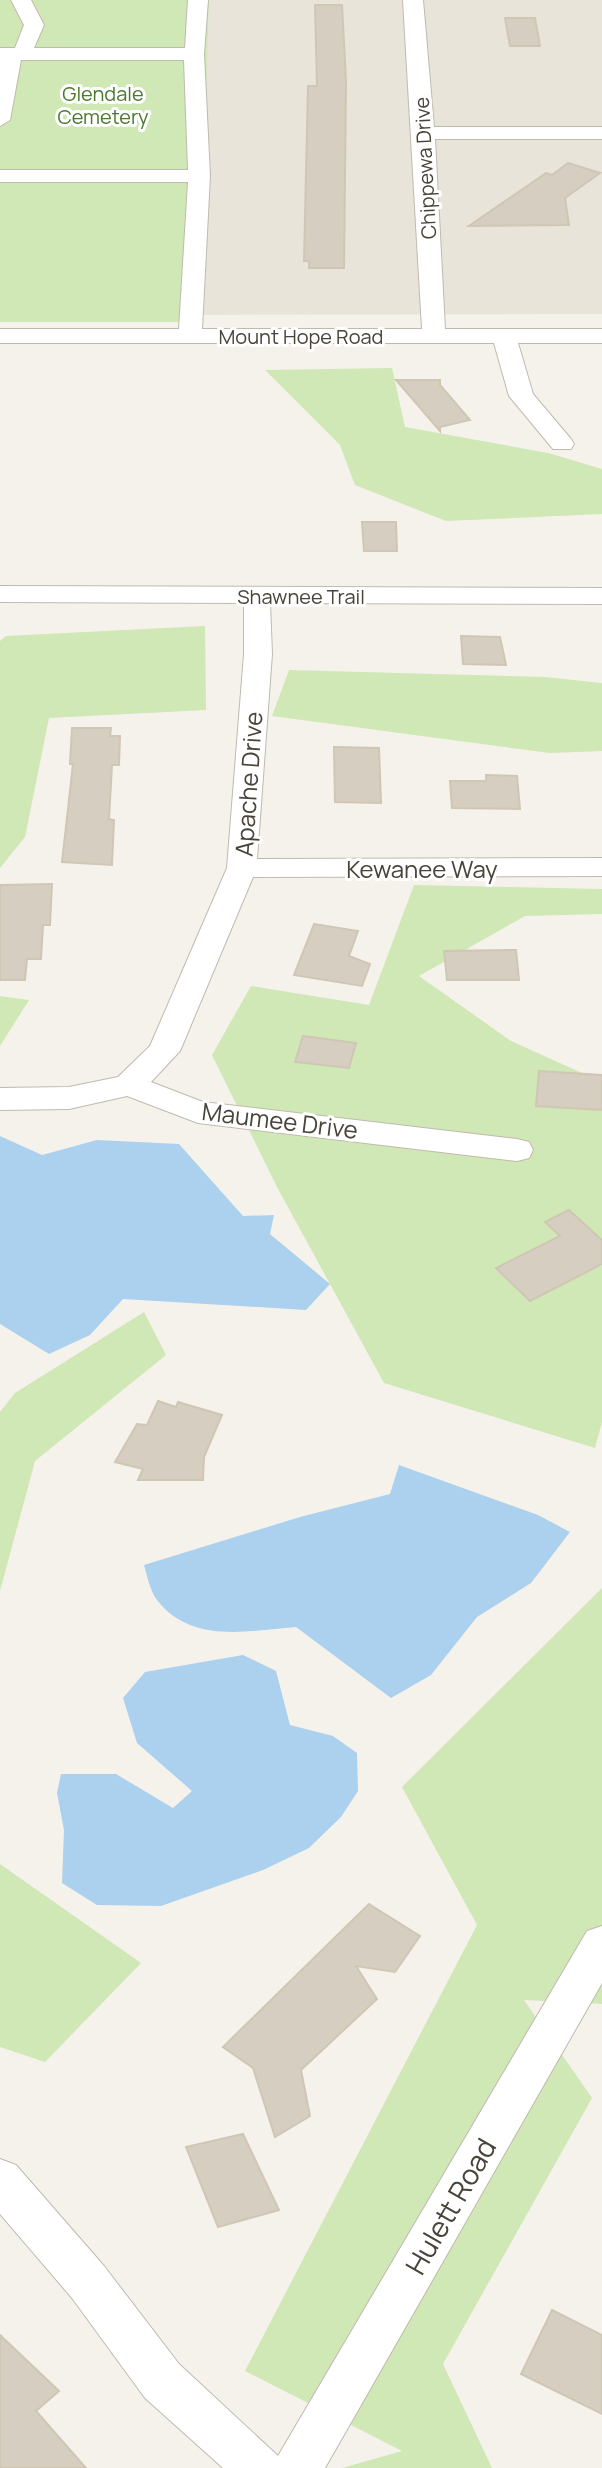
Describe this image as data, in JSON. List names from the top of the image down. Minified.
{"streets":{"street":["Chippewa Drive","Mount Hope Road","Shawnee Trail","Apache Drive","Kewanee Way","Maumee Drive","Hulett Road"]},"crossings":[["Chippewa Drive","Mount Hope Road"],["Shawnee Trail","Apache Drive"],["Apache Drive","Kewanee Way"],["Apache Drive","Maumee Drive"]],"parks":["Glendale Cemetery"]}
